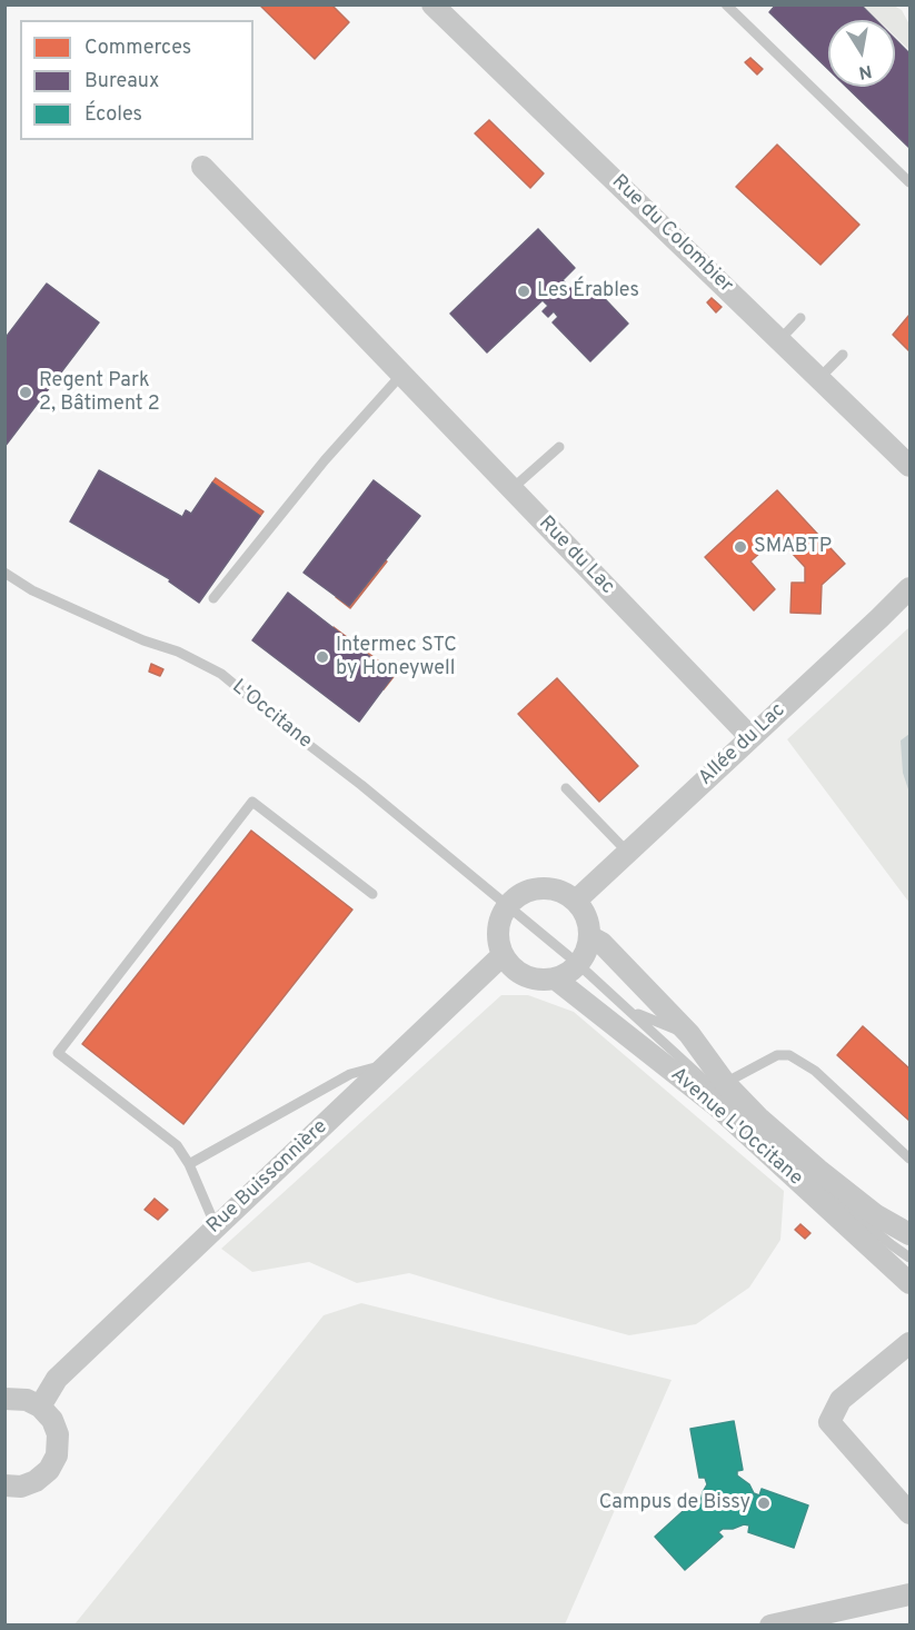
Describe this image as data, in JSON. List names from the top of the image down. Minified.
{"streets":{"street":["Rue du Colombier","Rue du Lac","Allée du Lac","Avenue L'Occitane","Rue Buissonnière"],"lane":["L'Occitane"]},"crossings":[["Rue du Lac","Allée du Lac"],["L'Occitane","Avenue L'Occitane"]],"places":["Les Érables","Regent Park 2, Bâtiment 2","SMABTP","Intermec STC by Honeywell","Campus de Bissy"],"legend":["Commerces","Bureaux","Écoles"],"north":"bottom"}
